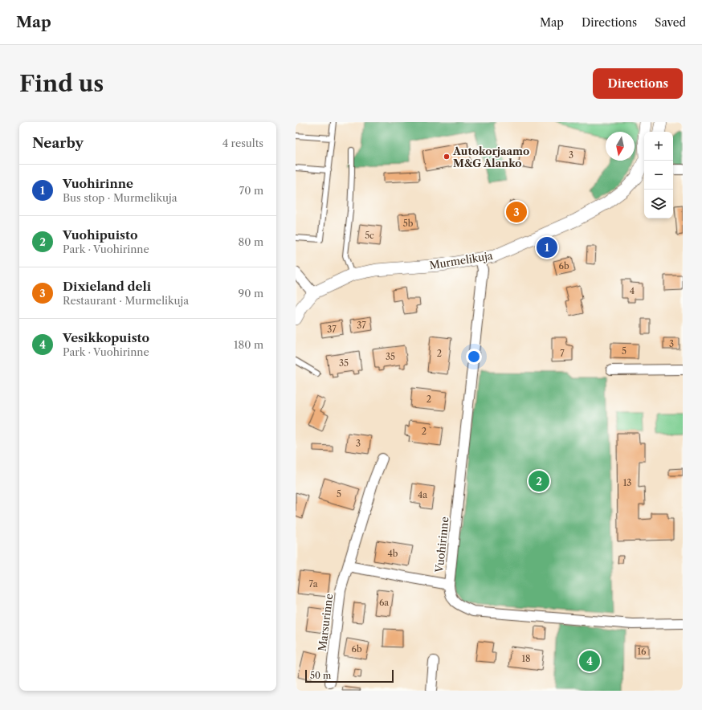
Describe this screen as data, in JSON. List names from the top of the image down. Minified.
{"streets":{"street":["Murmelikuja","Vuohirinne","Marsurinne"]},"crossings":[["Murmelikuja","Vuohirinne"]],"places":["Autokorjaamo M&G Alanko"],"house_numbers":["3","5b","5c","6b","4","37","37","3","5","2","7","35","35","2","2","3","13","5","4a","4b","7a","6a","6b","16","18"],"scale_bar":"50 m","north":"bottom","page":{"header":"Map","nav":["Map","Directions","Saved"],"buttons":"Directions","title":"Find us","heading":["Nearby","4 results"],"map_buttons":["+","−"],"list":[{"mark":"1","name":"Vuohirinne","note":"Bus stop · Murmelikuja","value":"70 m"},{"mark":"2","name":"Vuohipuisto","note":"Park · Vuohirinne","value":"80 m"},{"mark":"3","name":"Dixieland deli","note":"Restaurant · Murmelikuja","value":"90 m"},{"mark":"4","name":"Vesikkopuisto","note":"Park · Vuohirinne","value":"180 m"}],"pins":["3","1","2","4"],"scale":"50 m"}}
